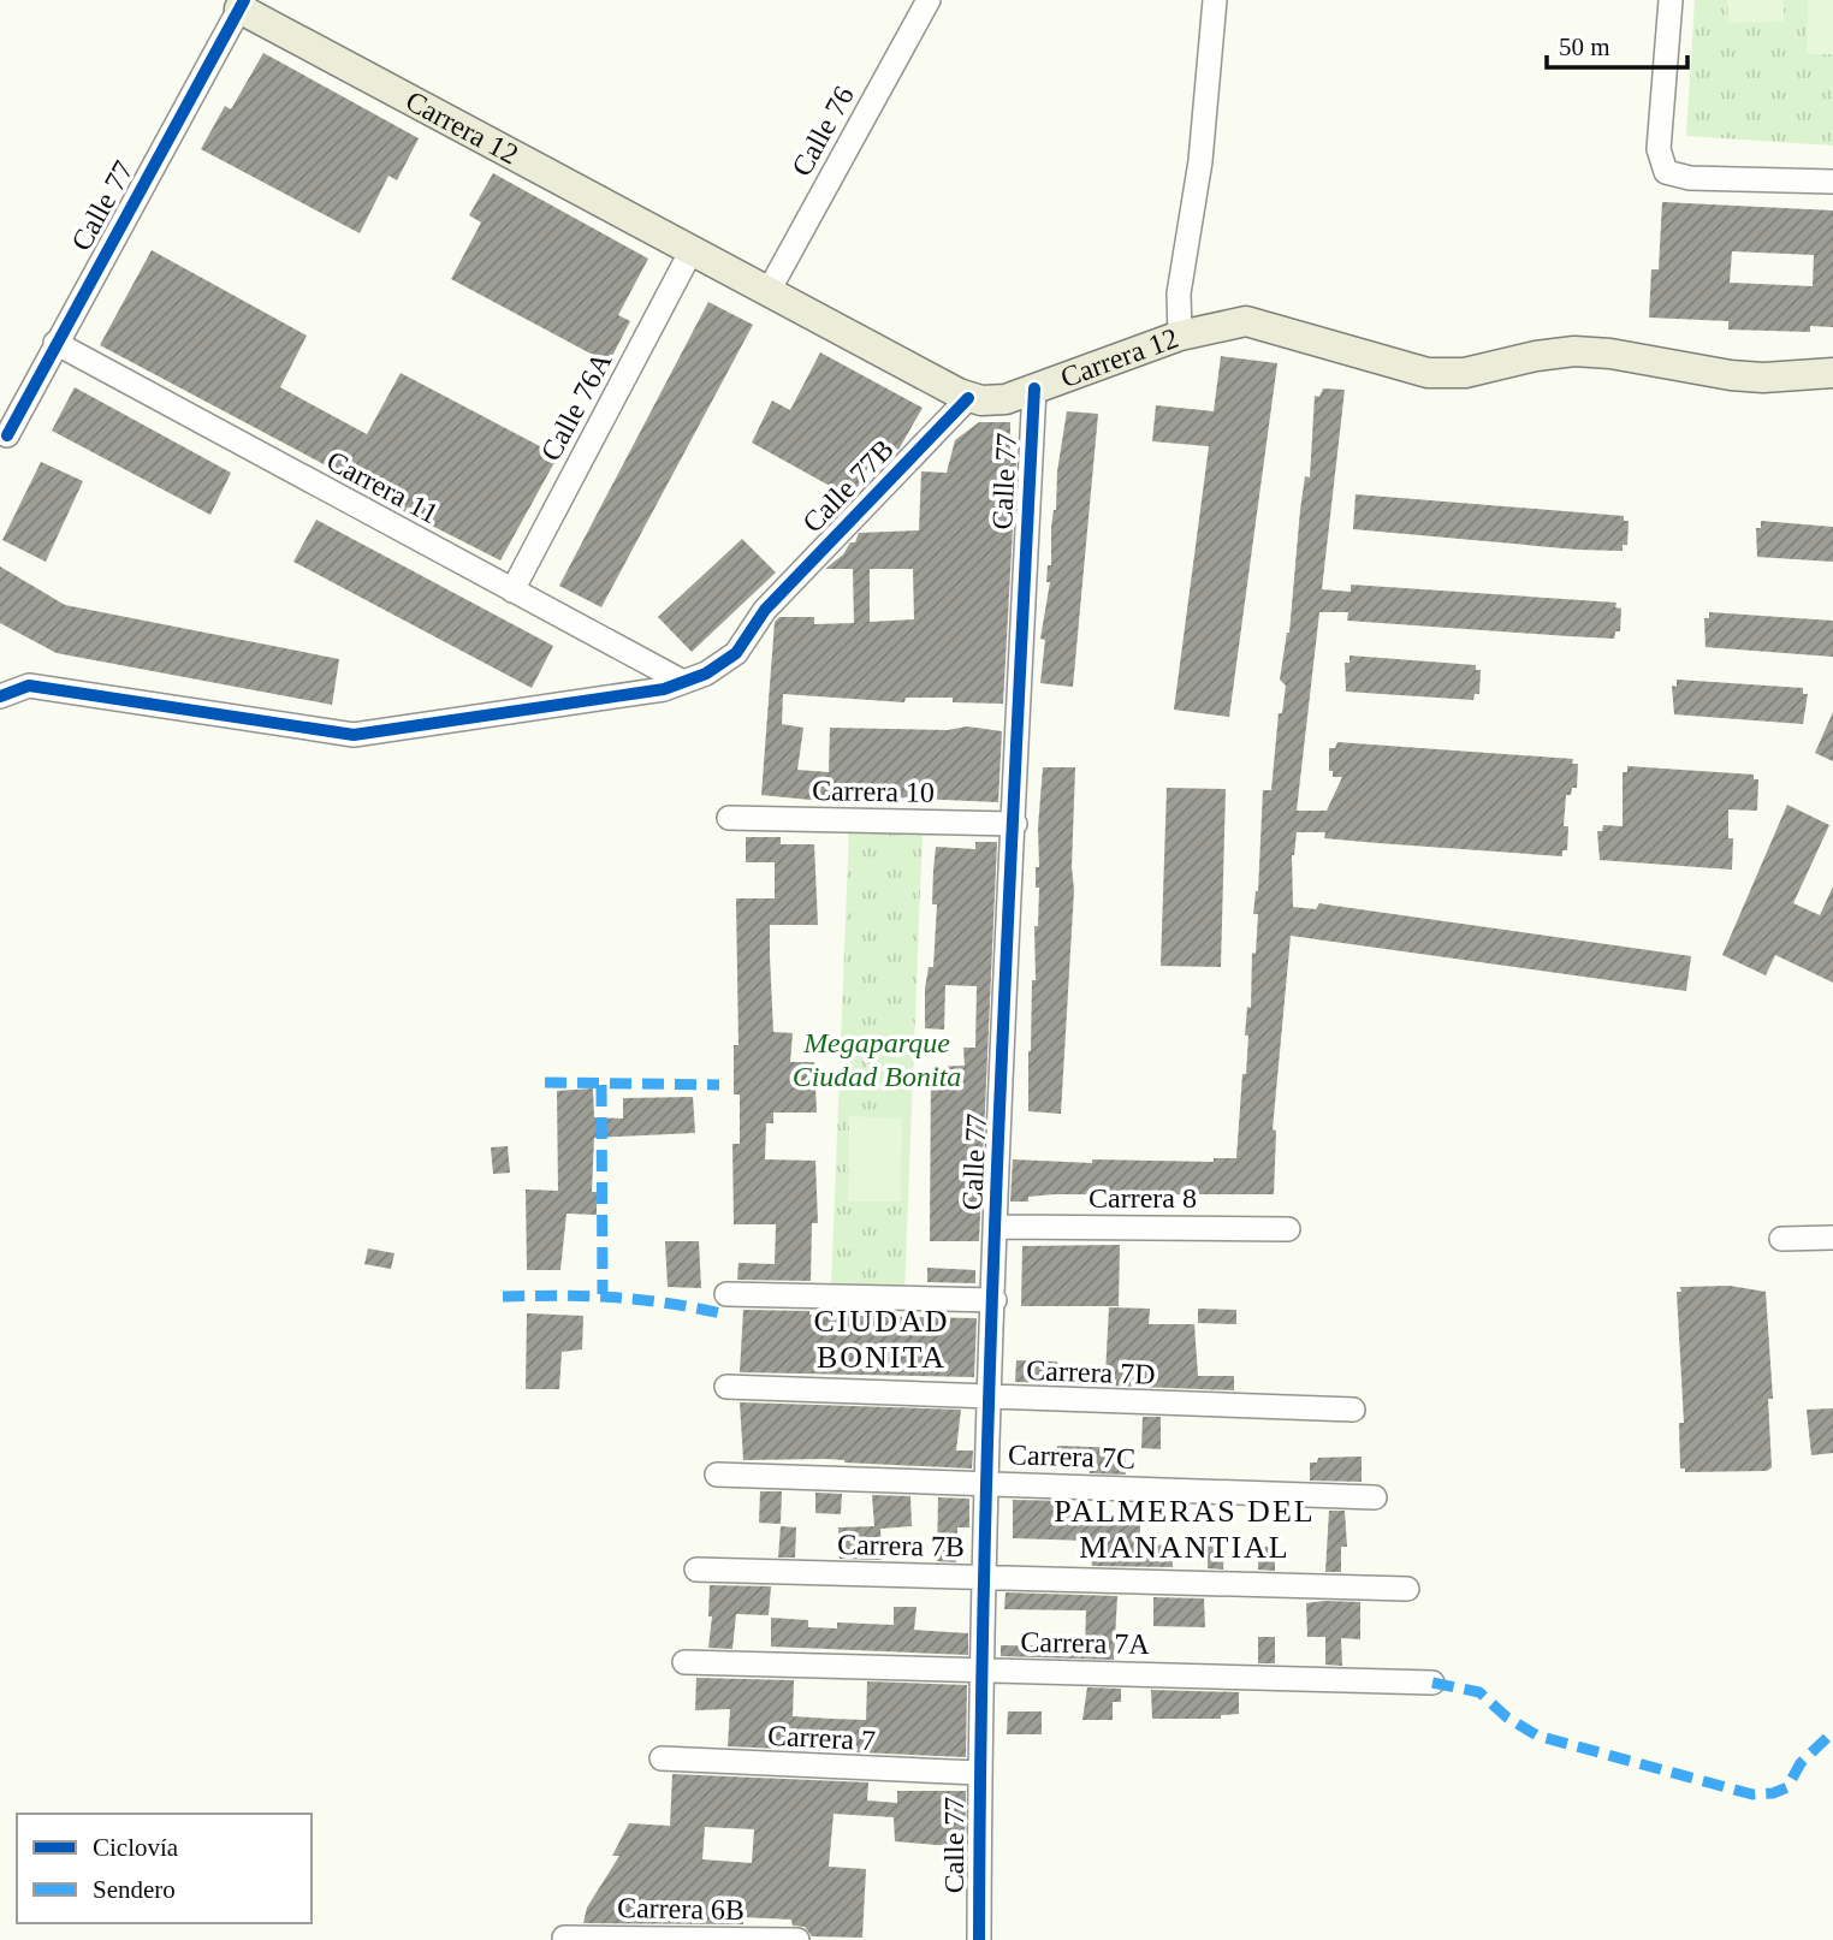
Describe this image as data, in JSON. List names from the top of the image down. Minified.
{"streets":{"main road":["Carrera 12"],"street":["Calle 76","Calle 77","Calle 76A","Calle 77B","Carrera 11","Carrera 10","Carrera 8","Carrera 7D","Carrera 7C","Carrera 7B","Carrera 7A","Carrera 7","Carrera 6B"]},"crossings":[["Carrera 12","Calle 76"],["Carrera 12","Calle 77"],["Carrera 12","Calle 76A"],["Carrera 12","Calle 77B"],["Calle 77","Carrera 11"],["Calle 77","Carrera 10"],["Calle 77","Carrera 8"],["Calle 77","Carrera 7D"],["Calle 77","Carrera 7C"],["Calle 77","Carrera 7B"],["Calle 77","Carrera 7A"],["Calle 77","Carrera 7"],["Calle 76A","Carrera 11"],["Calle 77B","Carrera 11"]],"districts":["CIUDAD BONITA","PALMERAS DEL MANANTIAL"],"parks":["Megaparque Ciudad Bonita"],"legend":["Ciclovía","Sendero"],"scale_bar":"50 m"}
